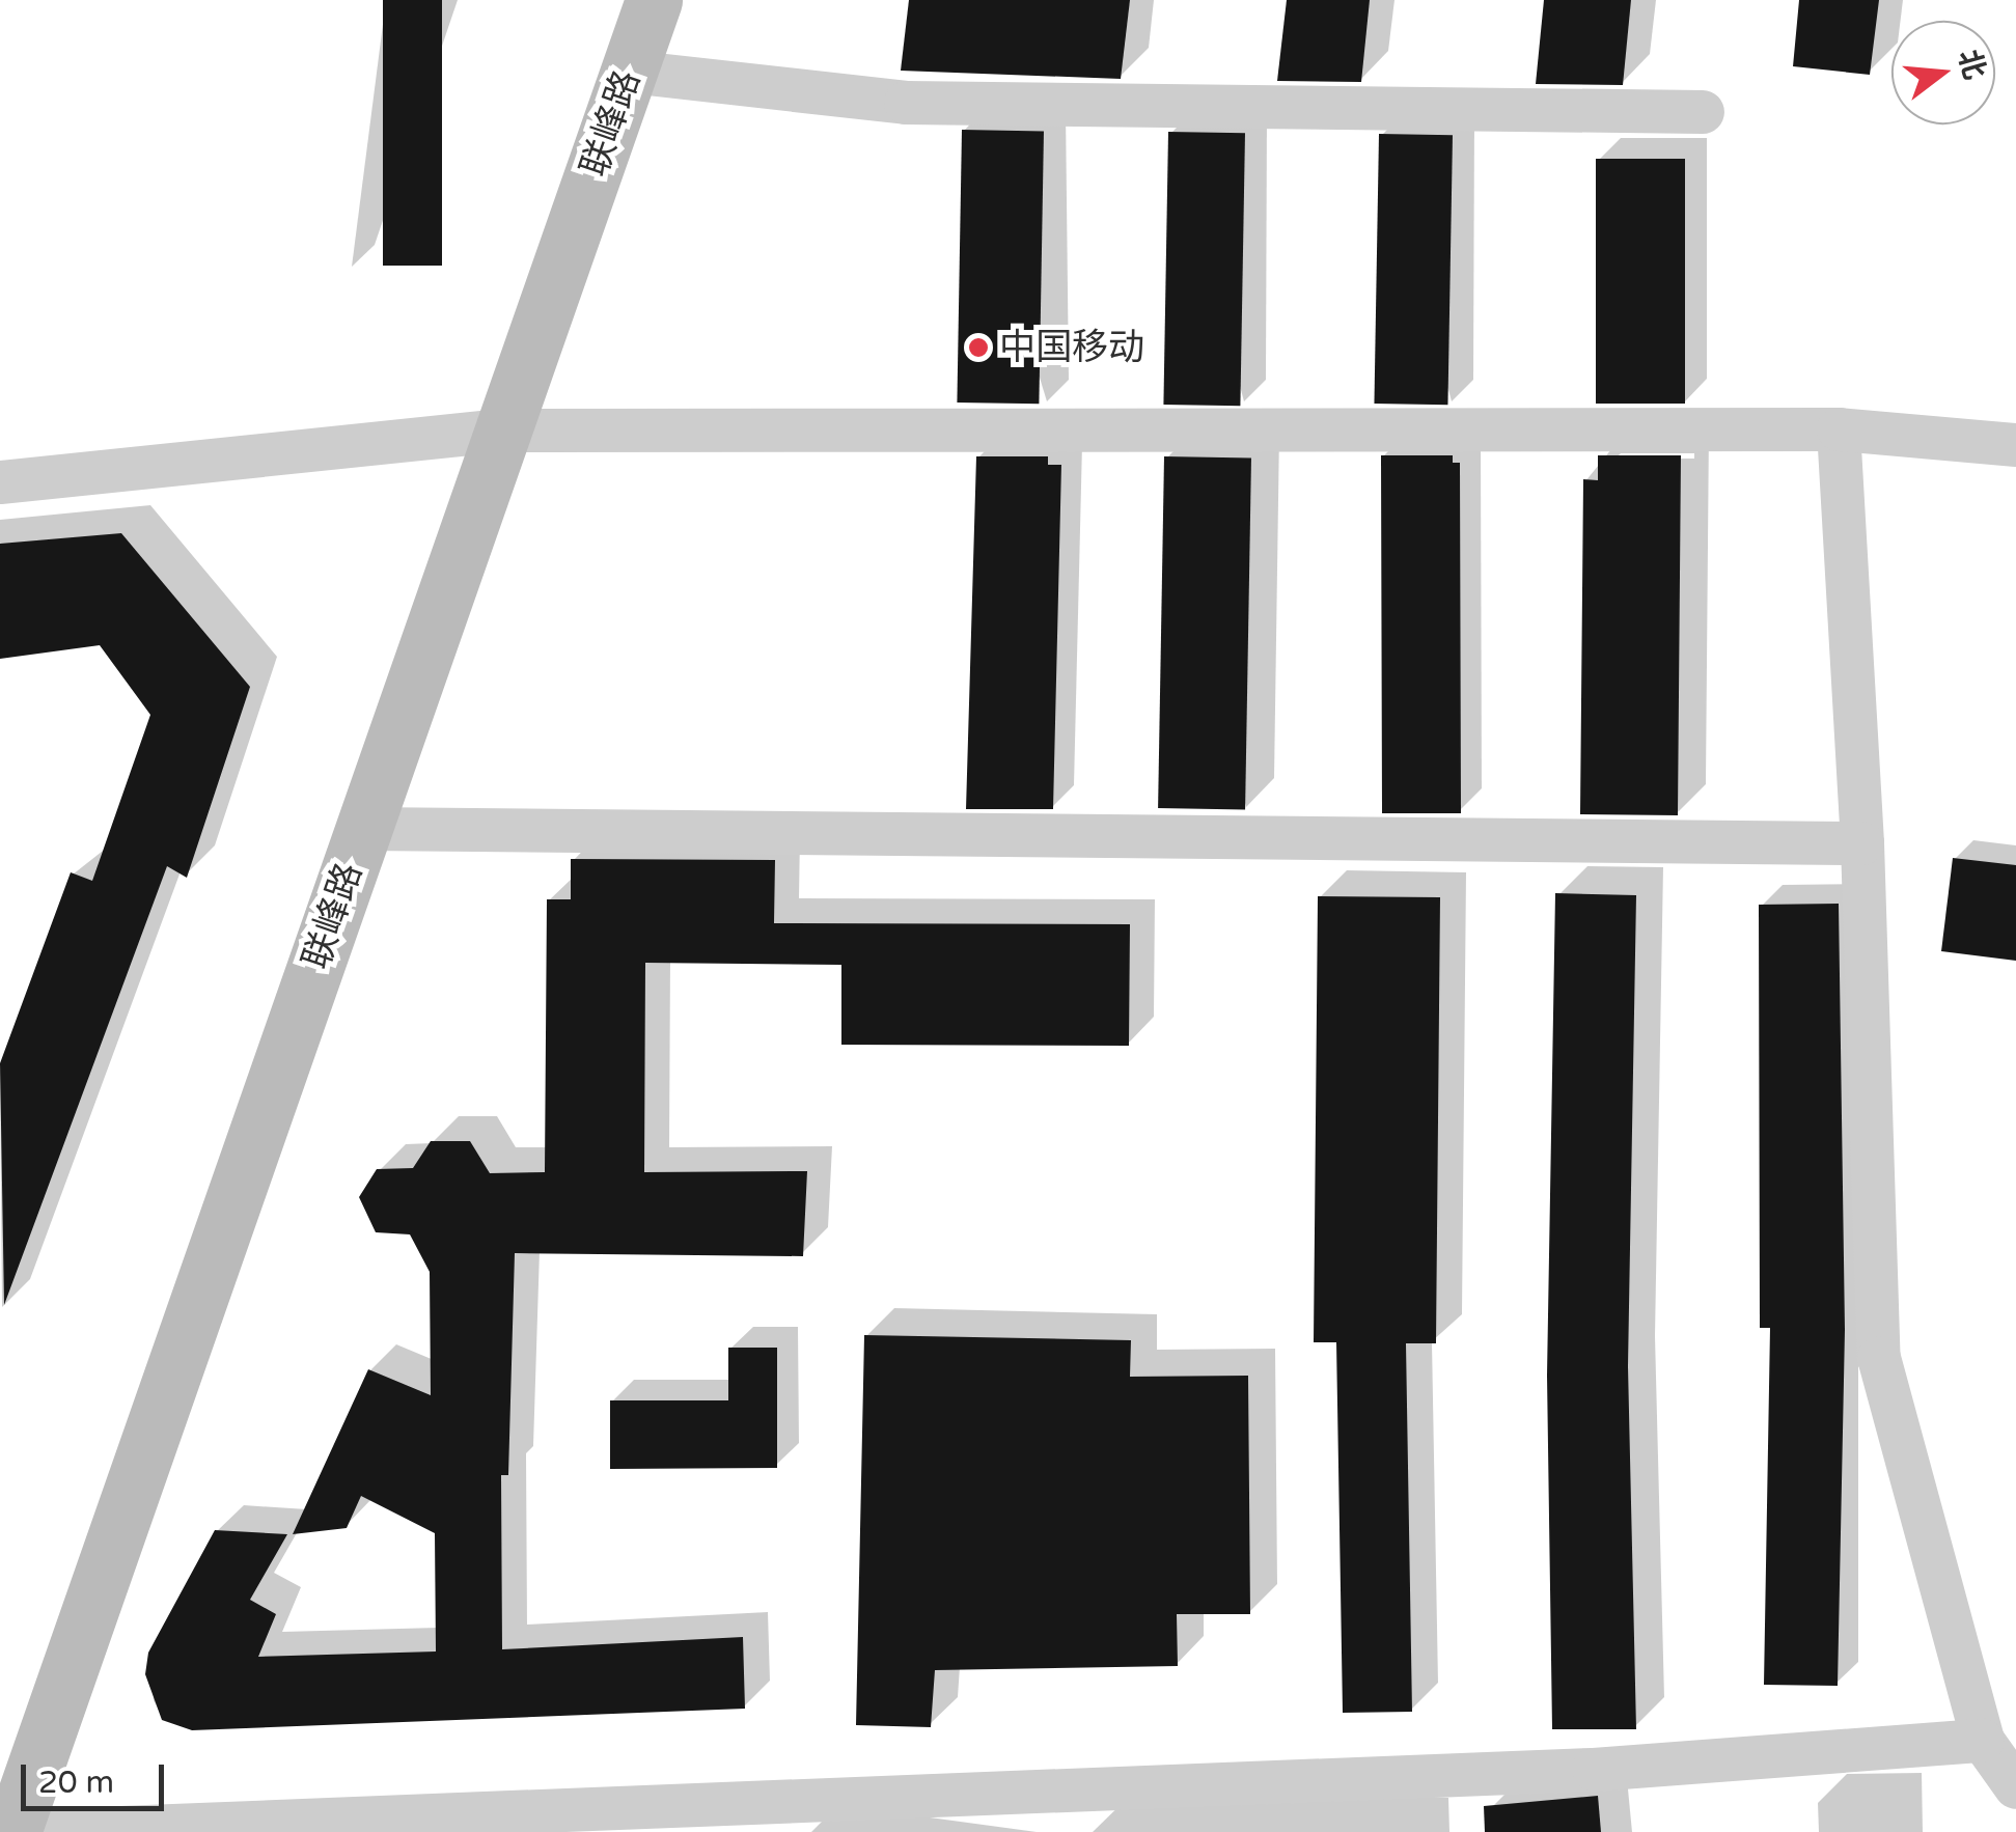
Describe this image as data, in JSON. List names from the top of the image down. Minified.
{"streets":{"main road":["联峰路"]},"places":["中国移动"],"scale_bar":"20 m","north":"right"}
